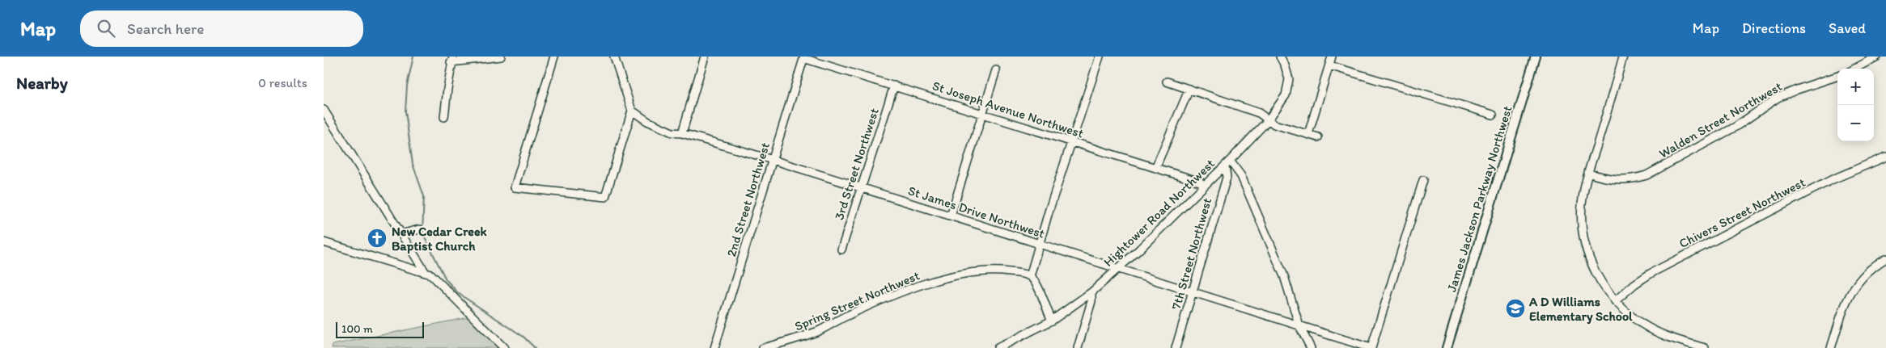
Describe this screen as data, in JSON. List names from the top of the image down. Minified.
{"streets":{"main road":["James Jackson Parkway Northwest"],"street":["St Joseph Avenue Northwest","Walden Street Northwest","3rd Street Northwest","2nd Street Northwest","St James Drive Northwest","Hightower Road Northwest","Chivers Street Northwest","7th Street Northwest","Spring Street Northwest"]},"crossings":[["St Joseph Avenue Northwest","3rd Street Northwest"],["St Joseph Avenue Northwest","2nd Street Northwest"],["St Joseph Avenue Northwest","Hightower Road Northwest"],["3rd Street Northwest","St James Drive Northwest"],["2nd Street Northwest","St James Drive Northwest"],["St James Drive Northwest","Hightower Road Northwest"],["St James Drive Northwest","7th Street Northwest"],["Hightower Road Northwest","7th Street Northwest"]],"places":{"church":["New Cedar Creek Baptist Church"],"school or university":["A D Williams Elementary School"]},"scale_bar":"100 m","page":{"header":"Map","search":"Search here","nav":["Map","Directions","Saved"],"heading":["Nearby","0 results"],"map_buttons":["+","−"],"scale":"100 m"}}
